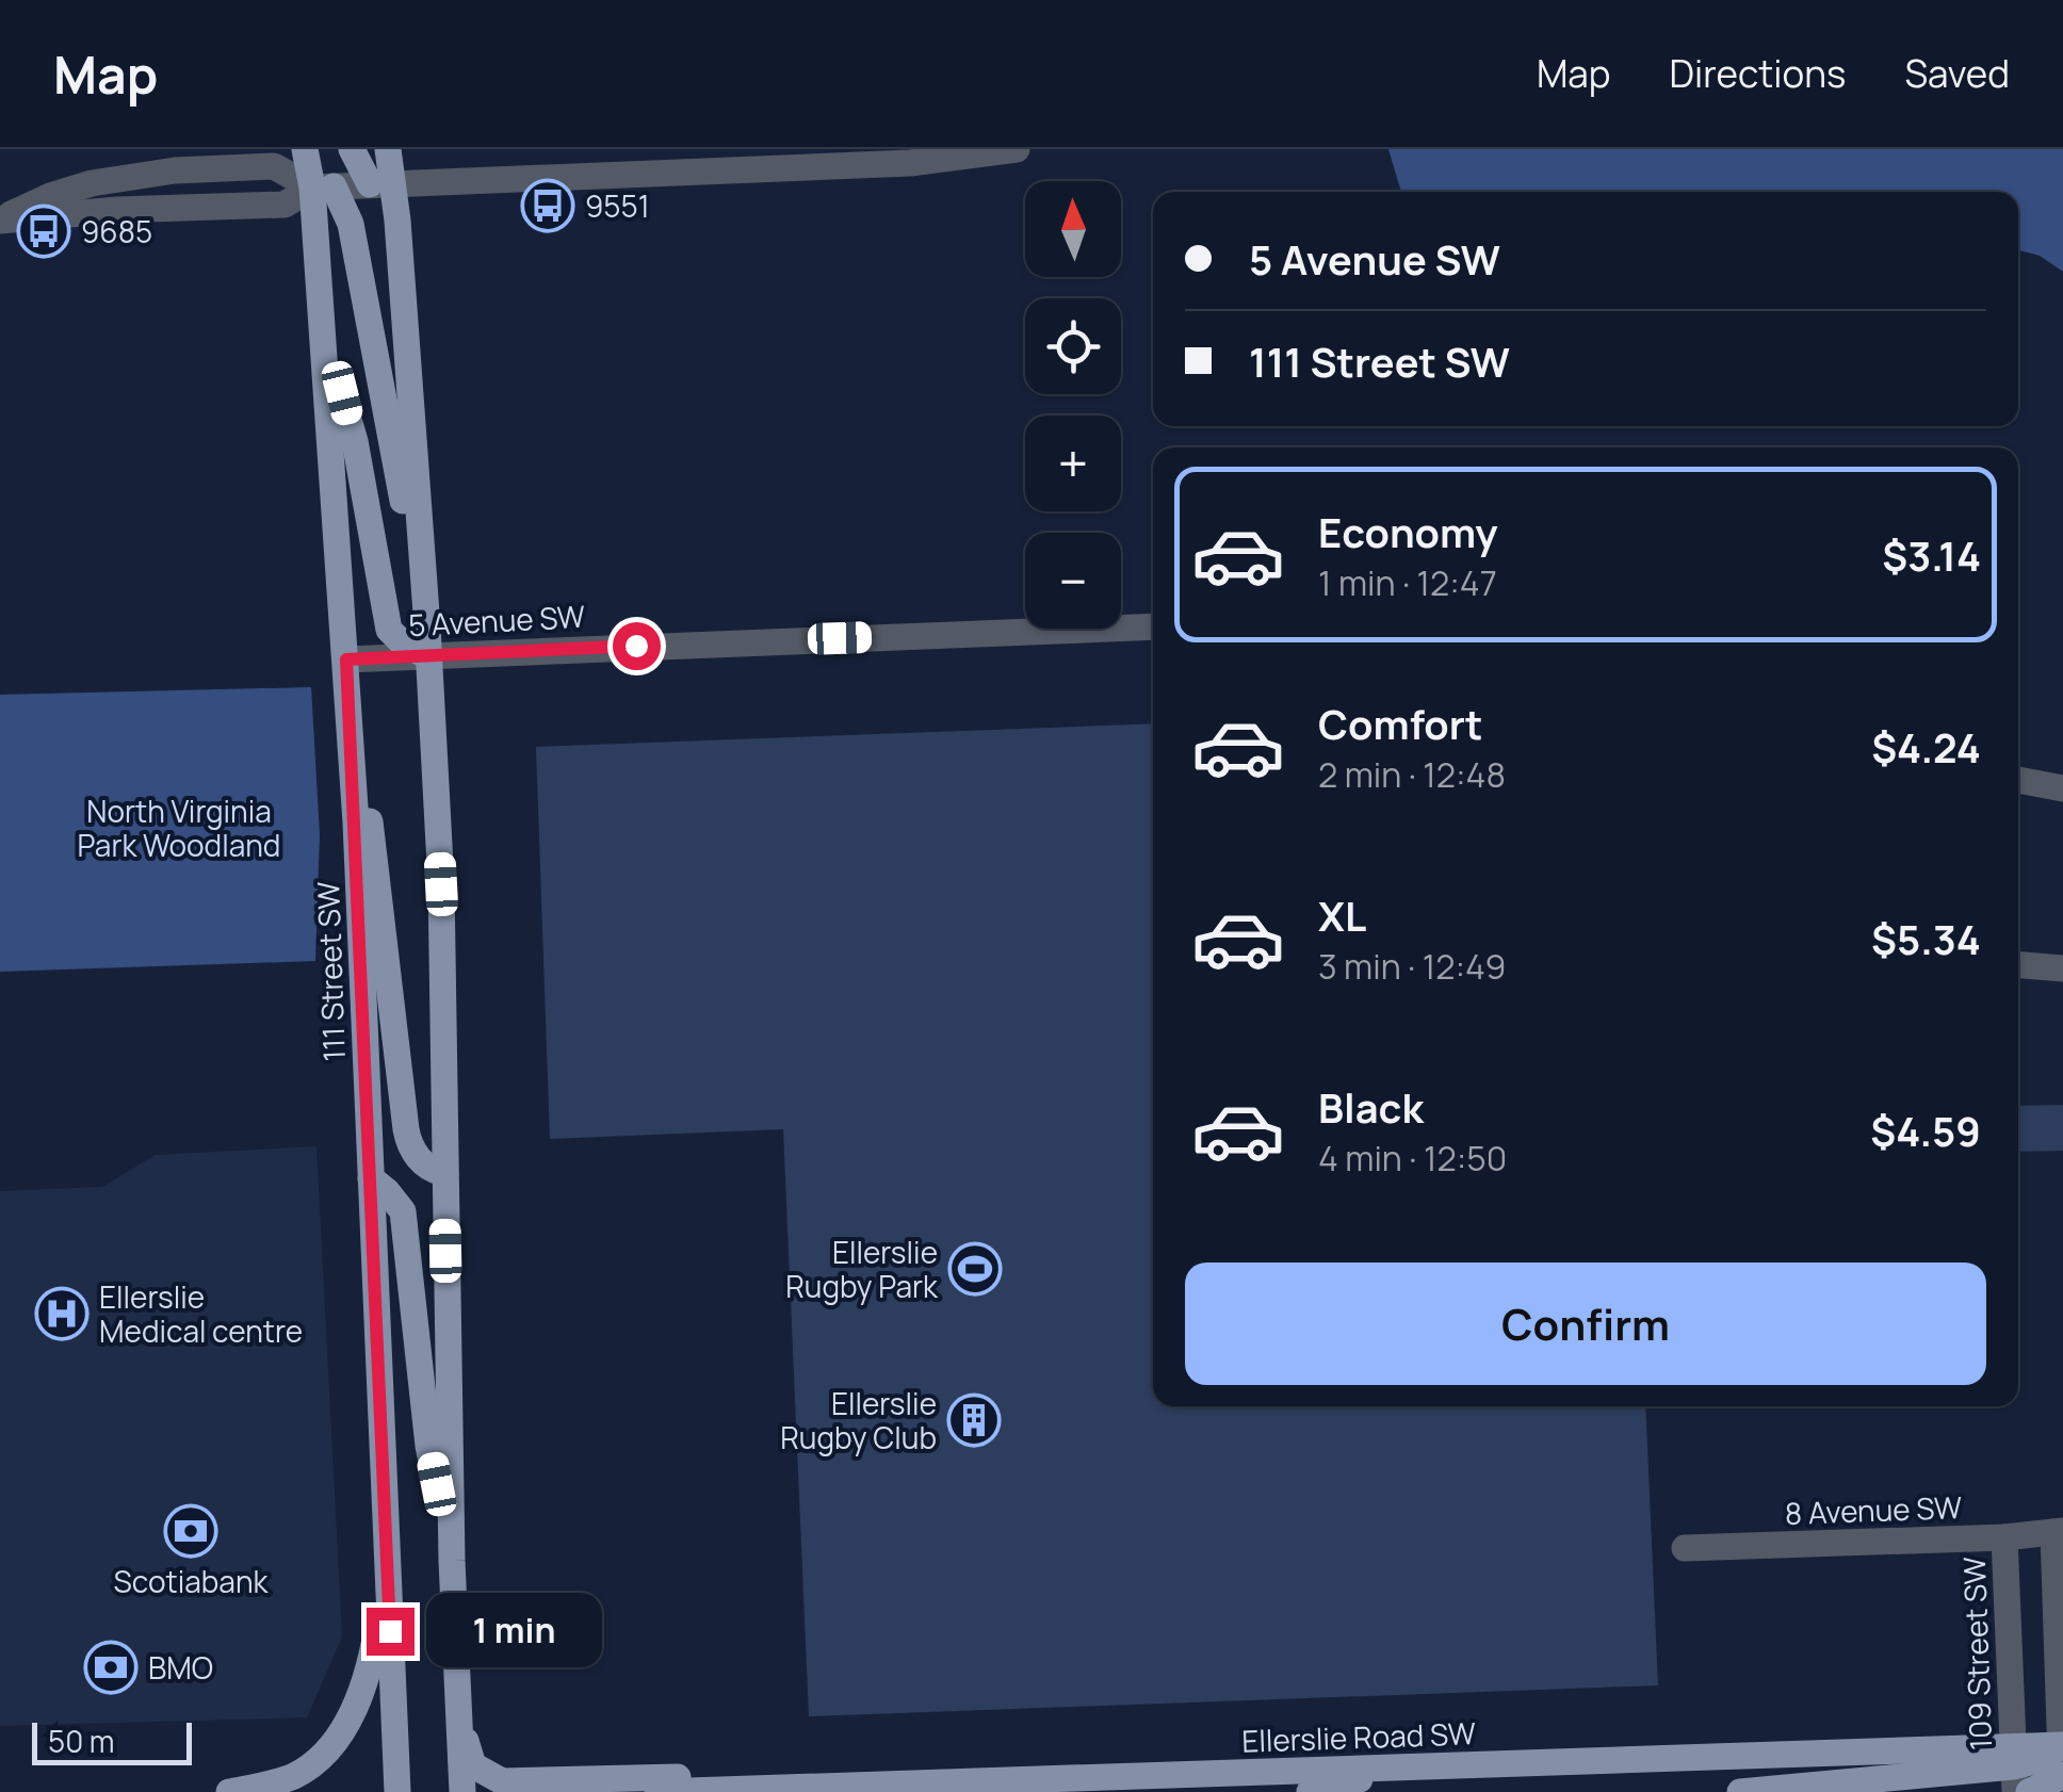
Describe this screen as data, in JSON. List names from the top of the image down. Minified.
{"streets":{"main road":["111 Street SW","Ellerslie Road SW"],"street":["5 Avenue SW","8 Avenue SW","109 Street SW"]},"crossings":[["5 Avenue SW","111 Street SW"],["8 Avenue SW","109 Street SW"],["109 Street SW","Ellerslie Road SW"]],"parks":["North Virginia Park Woodland"],"places":{"bus stop":["9551","9685"],"sports":["Ellerslie Rugby Park"],"hospital":["Ellerslie Medical centre"],"building":["Ellerslie Rugby Club"],"bank":["Scotiabank","BMO"]},"scale_bar":"50 m","north":"top","page":{"header":"Map","nav":["Map","Directions","Saved"],"map_buttons":["+","−"],"banner":["5 Avenue SW","111 Street SW"],"list":[{"name":"Economy","note":"1 min · 12:47","value":"$3.14"},{"name":"Comfort","note":"2 min · 12:48","value":"$4.24"},{"name":"XL","note":"3 min · 12:49","value":"$5.34"},{"name":"Black","note":"4 min · 12:50","value":"$4.59"}],"buttons":"Confirm","bubble":"1 min","scale":"50 m"}}
